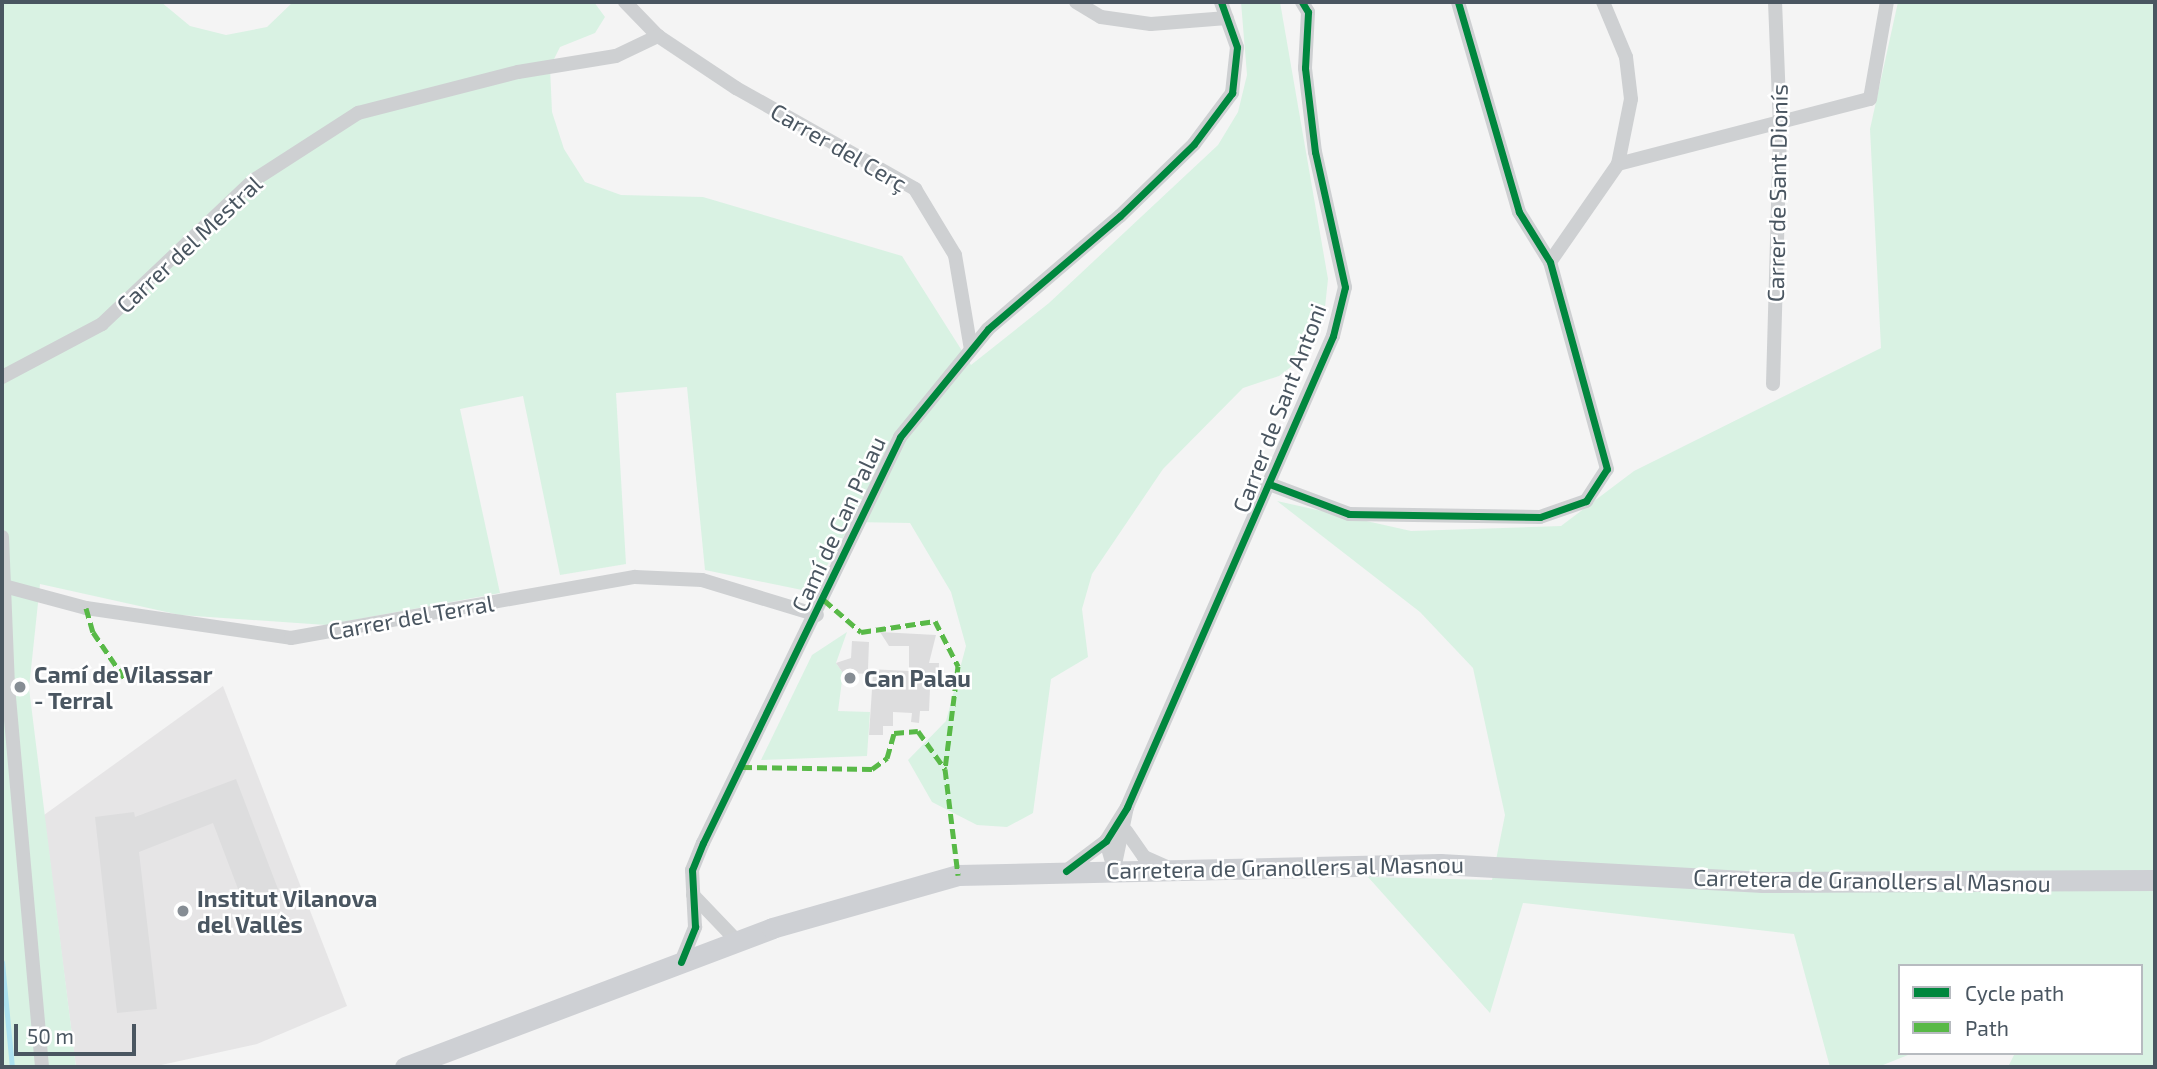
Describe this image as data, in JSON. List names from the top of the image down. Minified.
{"streets":{"main road":["Carretera de Granollers al Masnou"],"street":["Carrer del Cerç","Carrer de Sant Dionís","Carrer del Mestral","Carrer de Sant Antoni","Camí de Can Palau","Carrer del Terral"]},"crossings":[["Carrer del Cerç","Carrer del Mestral"],["Carrer del Cerç","Camí de Can Palau"],["Carrer de Sant Antoni","Carretera de Granollers al Masnou"],["Camí de Can Palau","Carrer del Terral"],["Camí de Can Palau","Carretera de Granollers al Masnou"]],"places":["Can Palau","Camí de Vilassar - Terral","Institut Vilanova del Vallès"],"legend":["Cycle path","Path"],"scale_bar":"50 m"}
